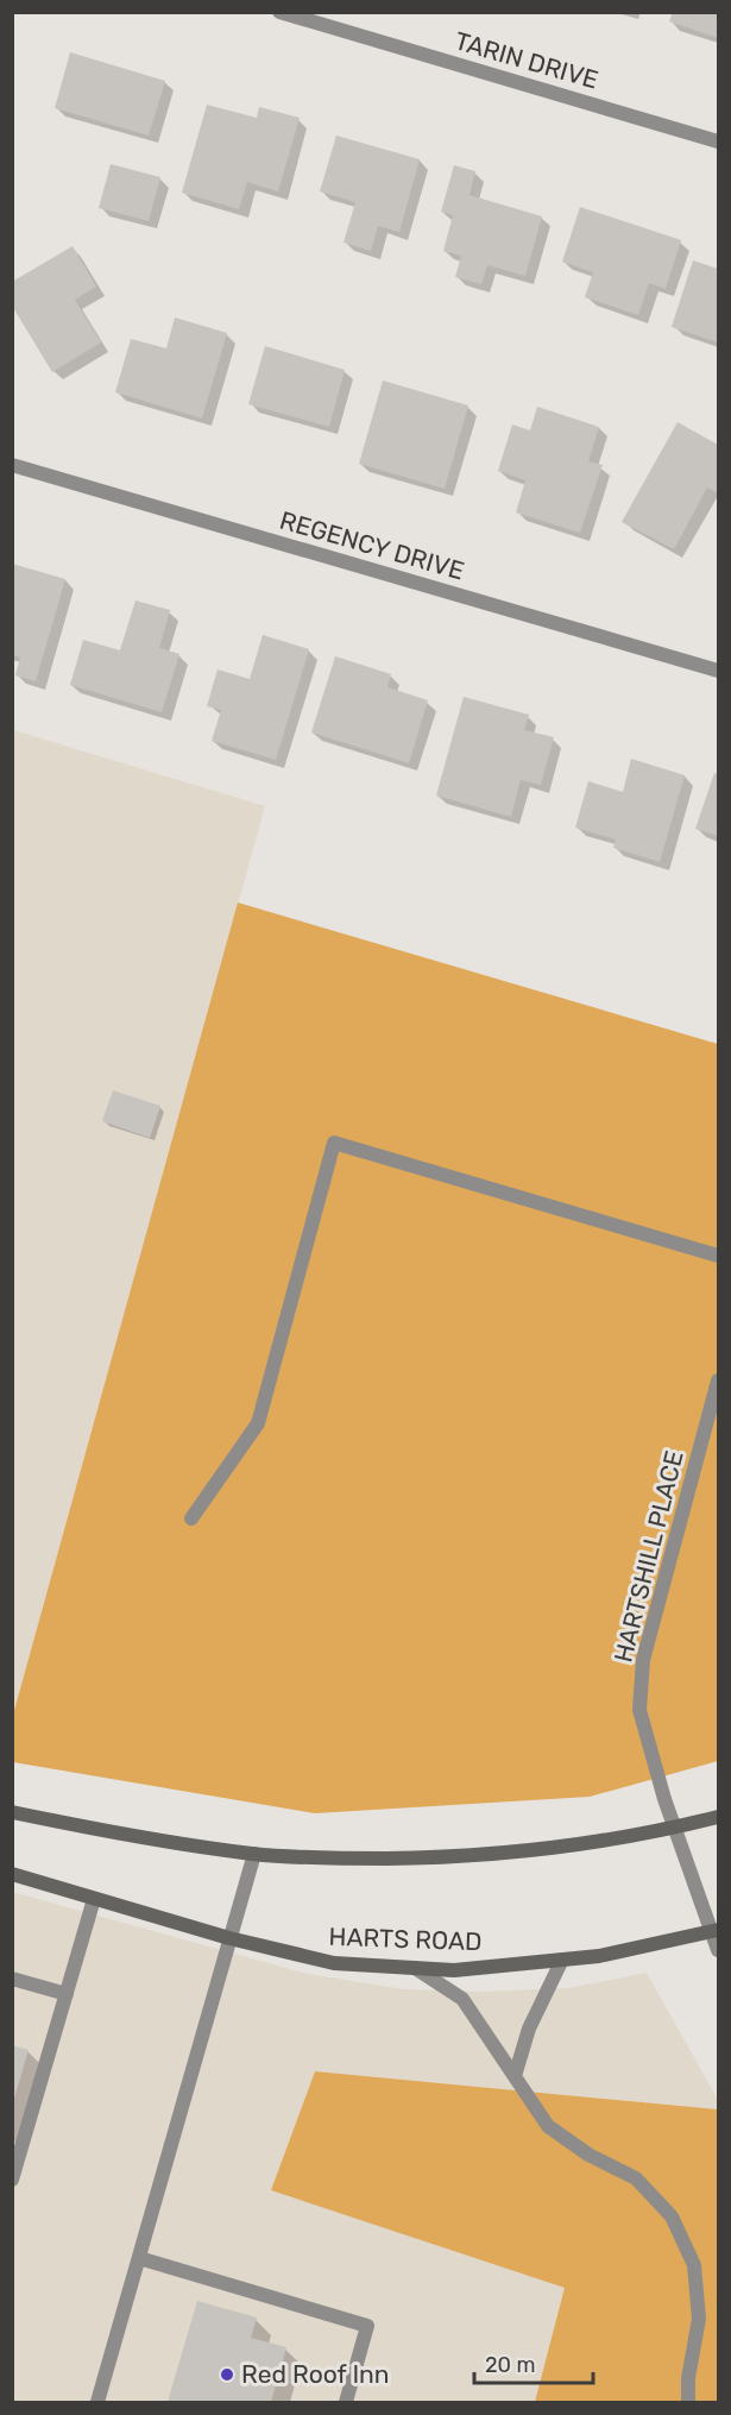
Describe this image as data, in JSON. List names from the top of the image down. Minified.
{"streets":{"street":["TARIN DRIVE","REGENCY DRIVE","HARTSHILL PLACE","HARTS ROAD"]},"crossings":[["HARTSHILL PLACE","HARTS ROAD"]],"places":["Red Roof Inn"],"scale_bar":"20 m"}
